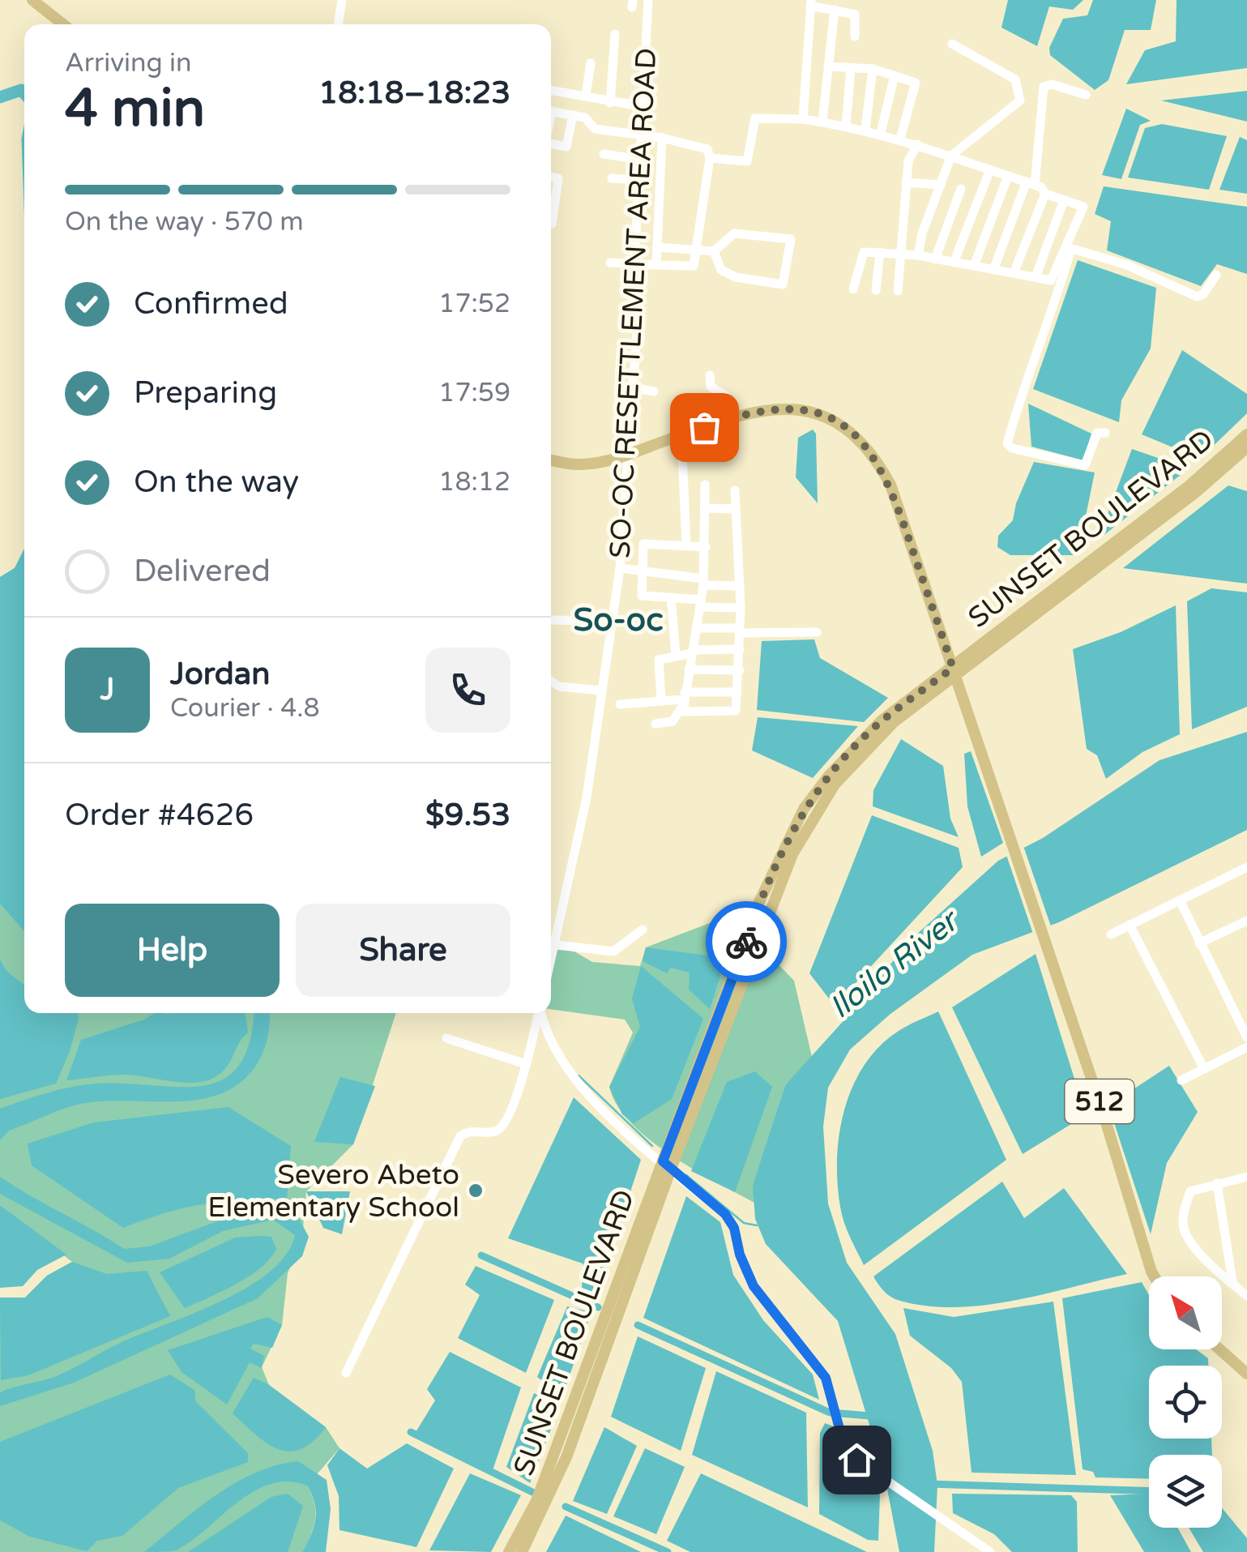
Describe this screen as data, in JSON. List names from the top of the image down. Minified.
{"streets":{"main road":["SUNSET BOULEVARD","512"],"street":["SO-OC RESETTLEMENT AREA ROAD"]},"crossings":[["SO-OC RESETTLEMENT AREA ROAD","512"],["SUNSET BOULEVARD","512"]],"districts":["So-oc"],"water":["Iloilo River"],"places":["Severo Abeto Elementary School"],"north":"top left","page":{"heading":["4 min","Arriving in","18:18–18:23"],"panel":["Jordan","Courier · 4.8","Order #4626","$9.53"],"bar":"On the way · 570 m","list":[["Confirmed","17:52"],["Preparing","17:59"],["On the way","18:12"],"Delivered"],"round":"J","buttons":["Help","Share"]}}
